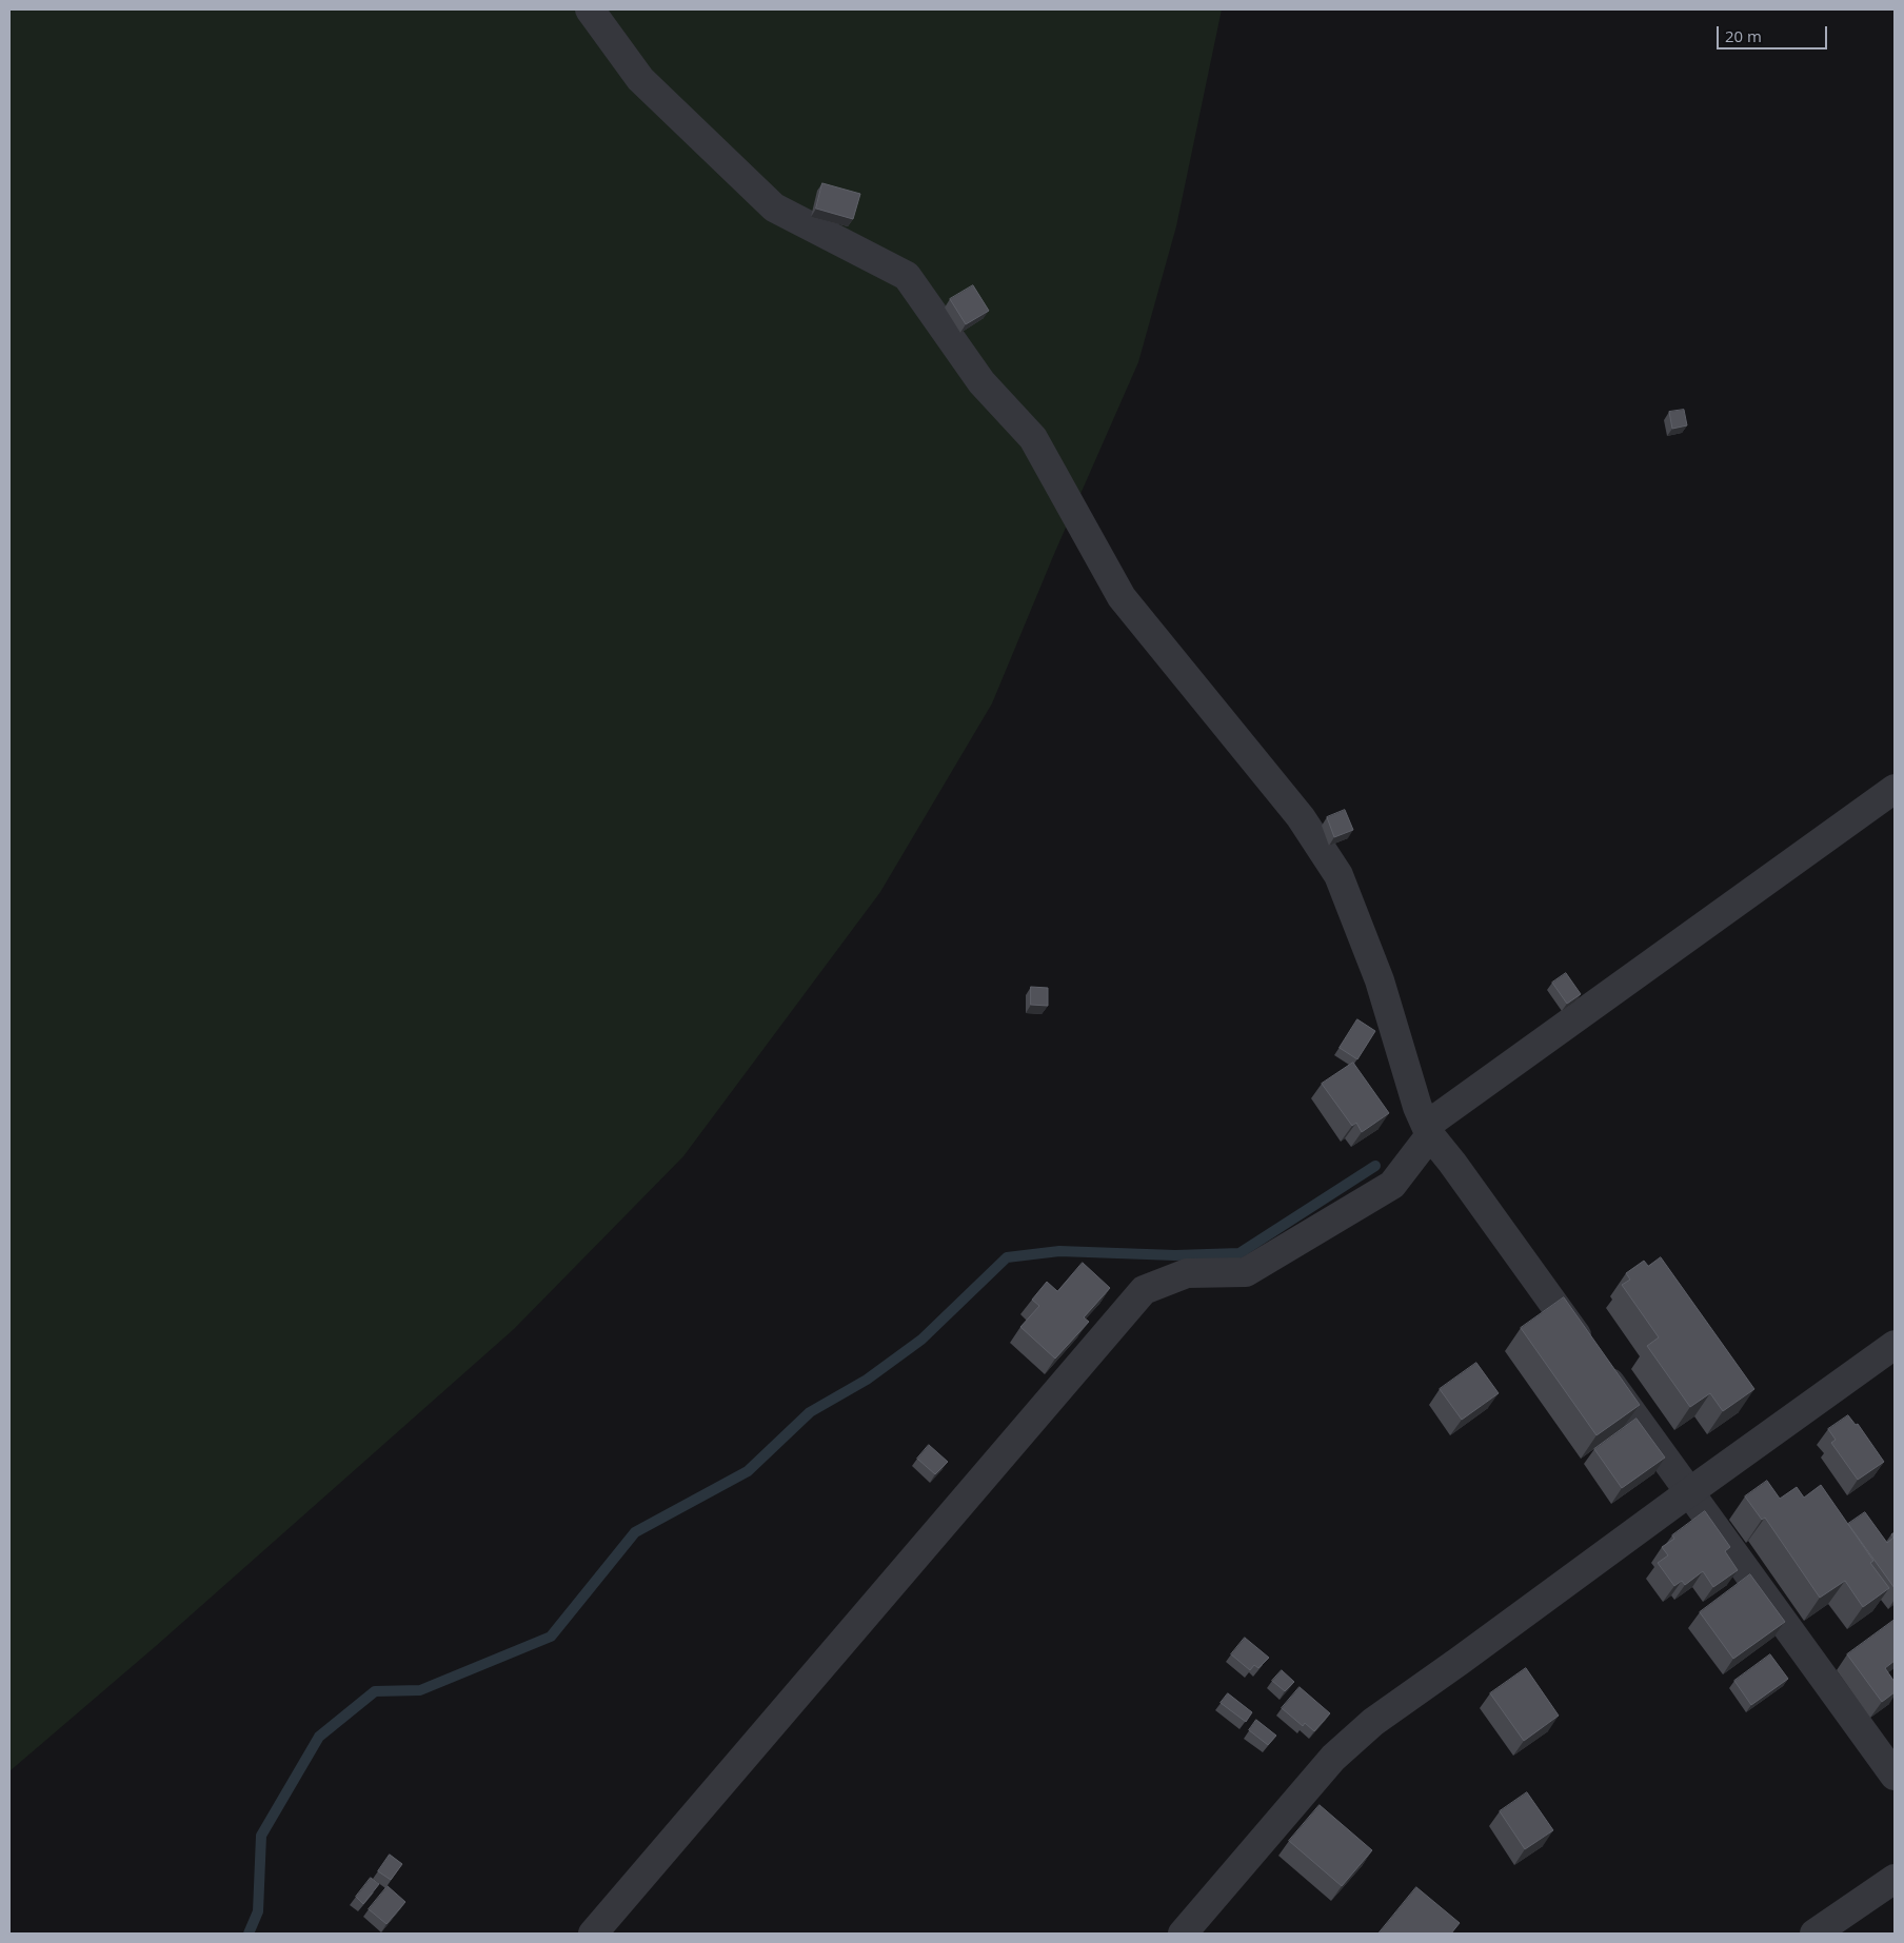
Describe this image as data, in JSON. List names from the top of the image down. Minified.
{"scale_bar":"20 m"}
